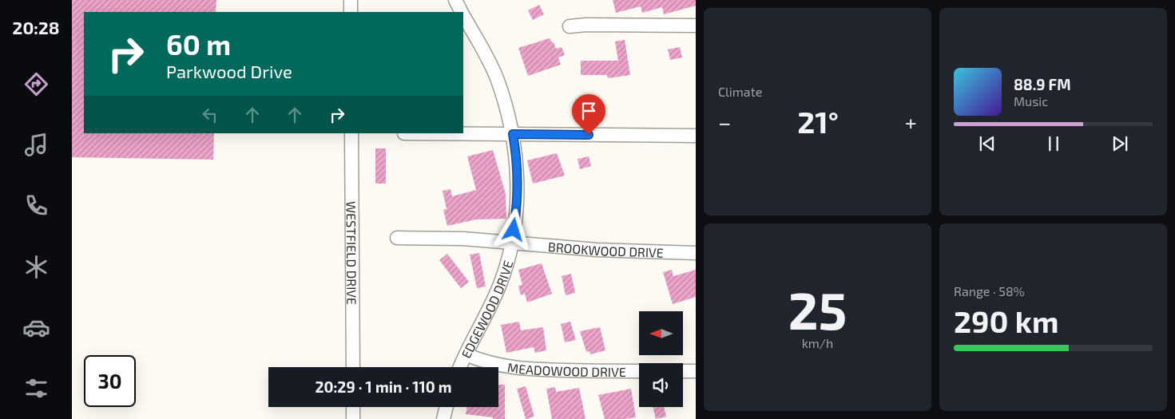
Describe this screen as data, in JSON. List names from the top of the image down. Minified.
{"streets":{"street":["BROOKWOOD DRIVE","WESTFIELD DRIVE","EDGEWOOD DRIVE","MEADOWOOD DRIVE"]},"crossings":[["BROOKWOOD DRIVE","EDGEWOOD DRIVE"],["EDGEWOOD DRIVE","MEADOWOOD DRIVE"]],"north":"left","page":{"tabs":"20:28","tile":["Climate",["25","km/h"],["Range · 58%","290 km"]],"turn":["60 m","Parkwood Drive"],"song":["88.9 FM","Music"],"heat":["−","21°","+"],"limit":"30","trip":"20:29 · 1 min · 110 m"}}
